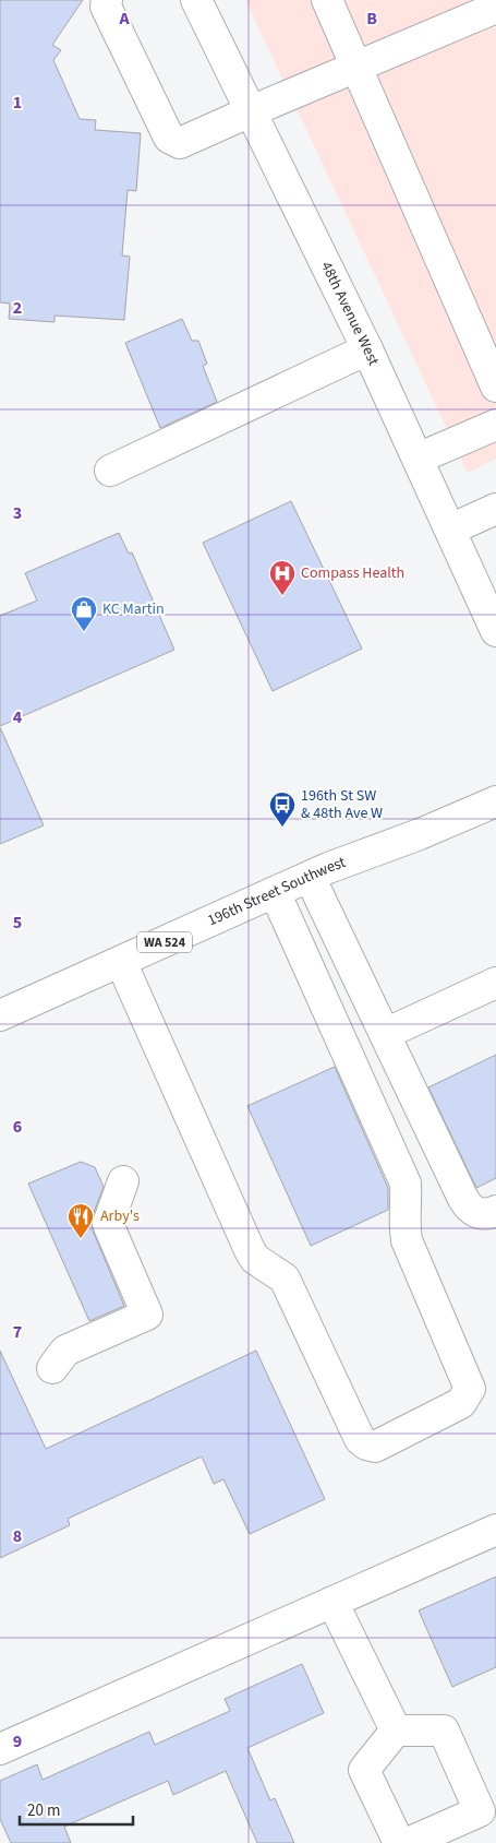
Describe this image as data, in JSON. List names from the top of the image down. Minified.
{"streets":{"street":["48th Avenue West","196th Street Southwest","WA 524"]},"places":{"hospital":["Compass Health"],"shop":["KC Martin"],"bus stop":["196th St SW & 48th Ave W"],"restaurant":["Arby's"]},"scale_bar":"20 m","grid":{"columns":["A","B"],"rows":["1","2","3","4","5","6","7","8","9"]}}
